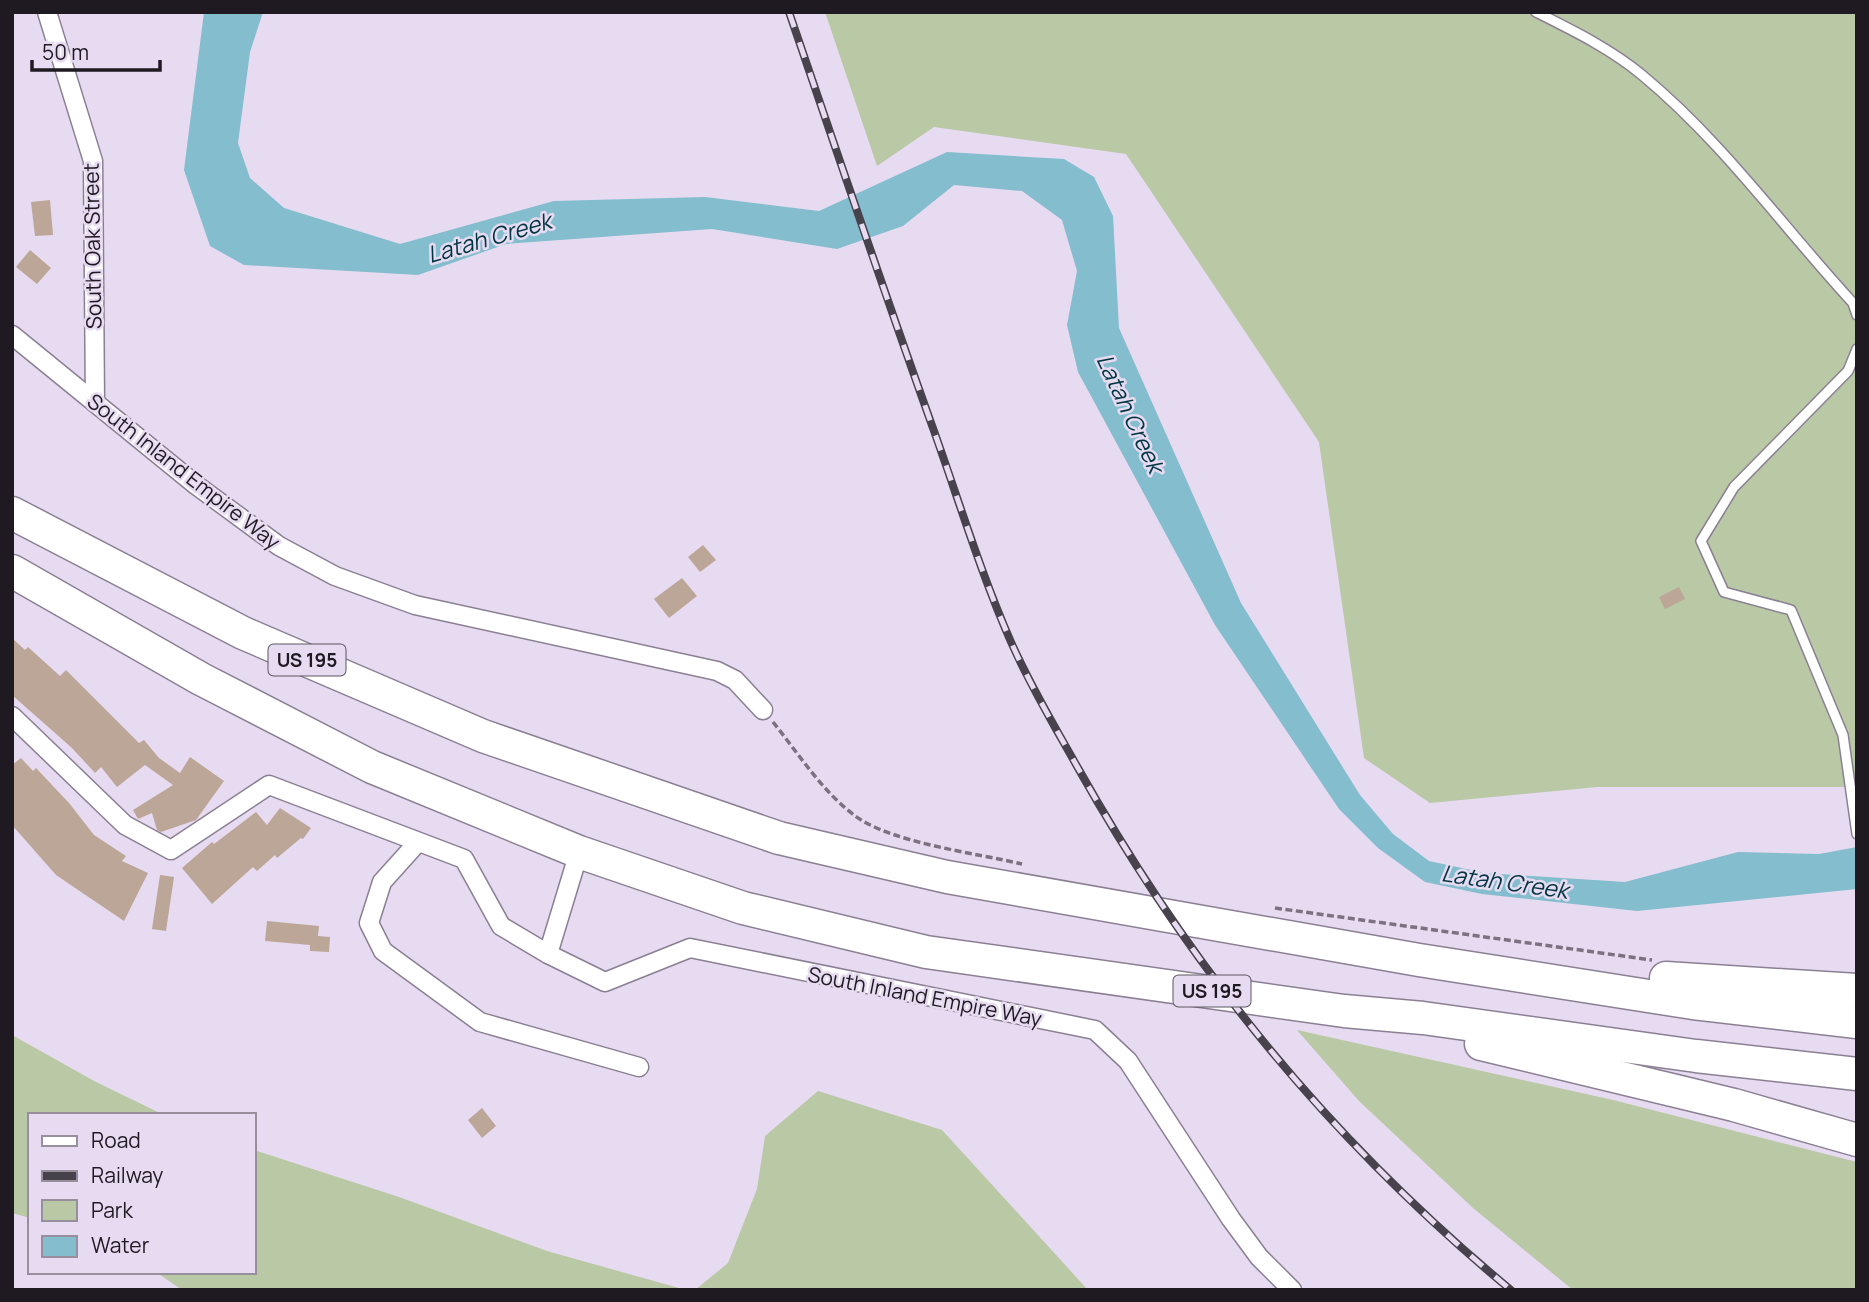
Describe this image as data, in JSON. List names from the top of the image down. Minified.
{"streets":{"highway":["US 195"],"street":["South Oak Street","South Inland Empire Way"]},"crossings":[["South Oak Street","South Inland Empire Way"]],"water":["Latah Creek"],"legend":["Road","Railway","Park","Water"],"scale_bar":"50 m"}
